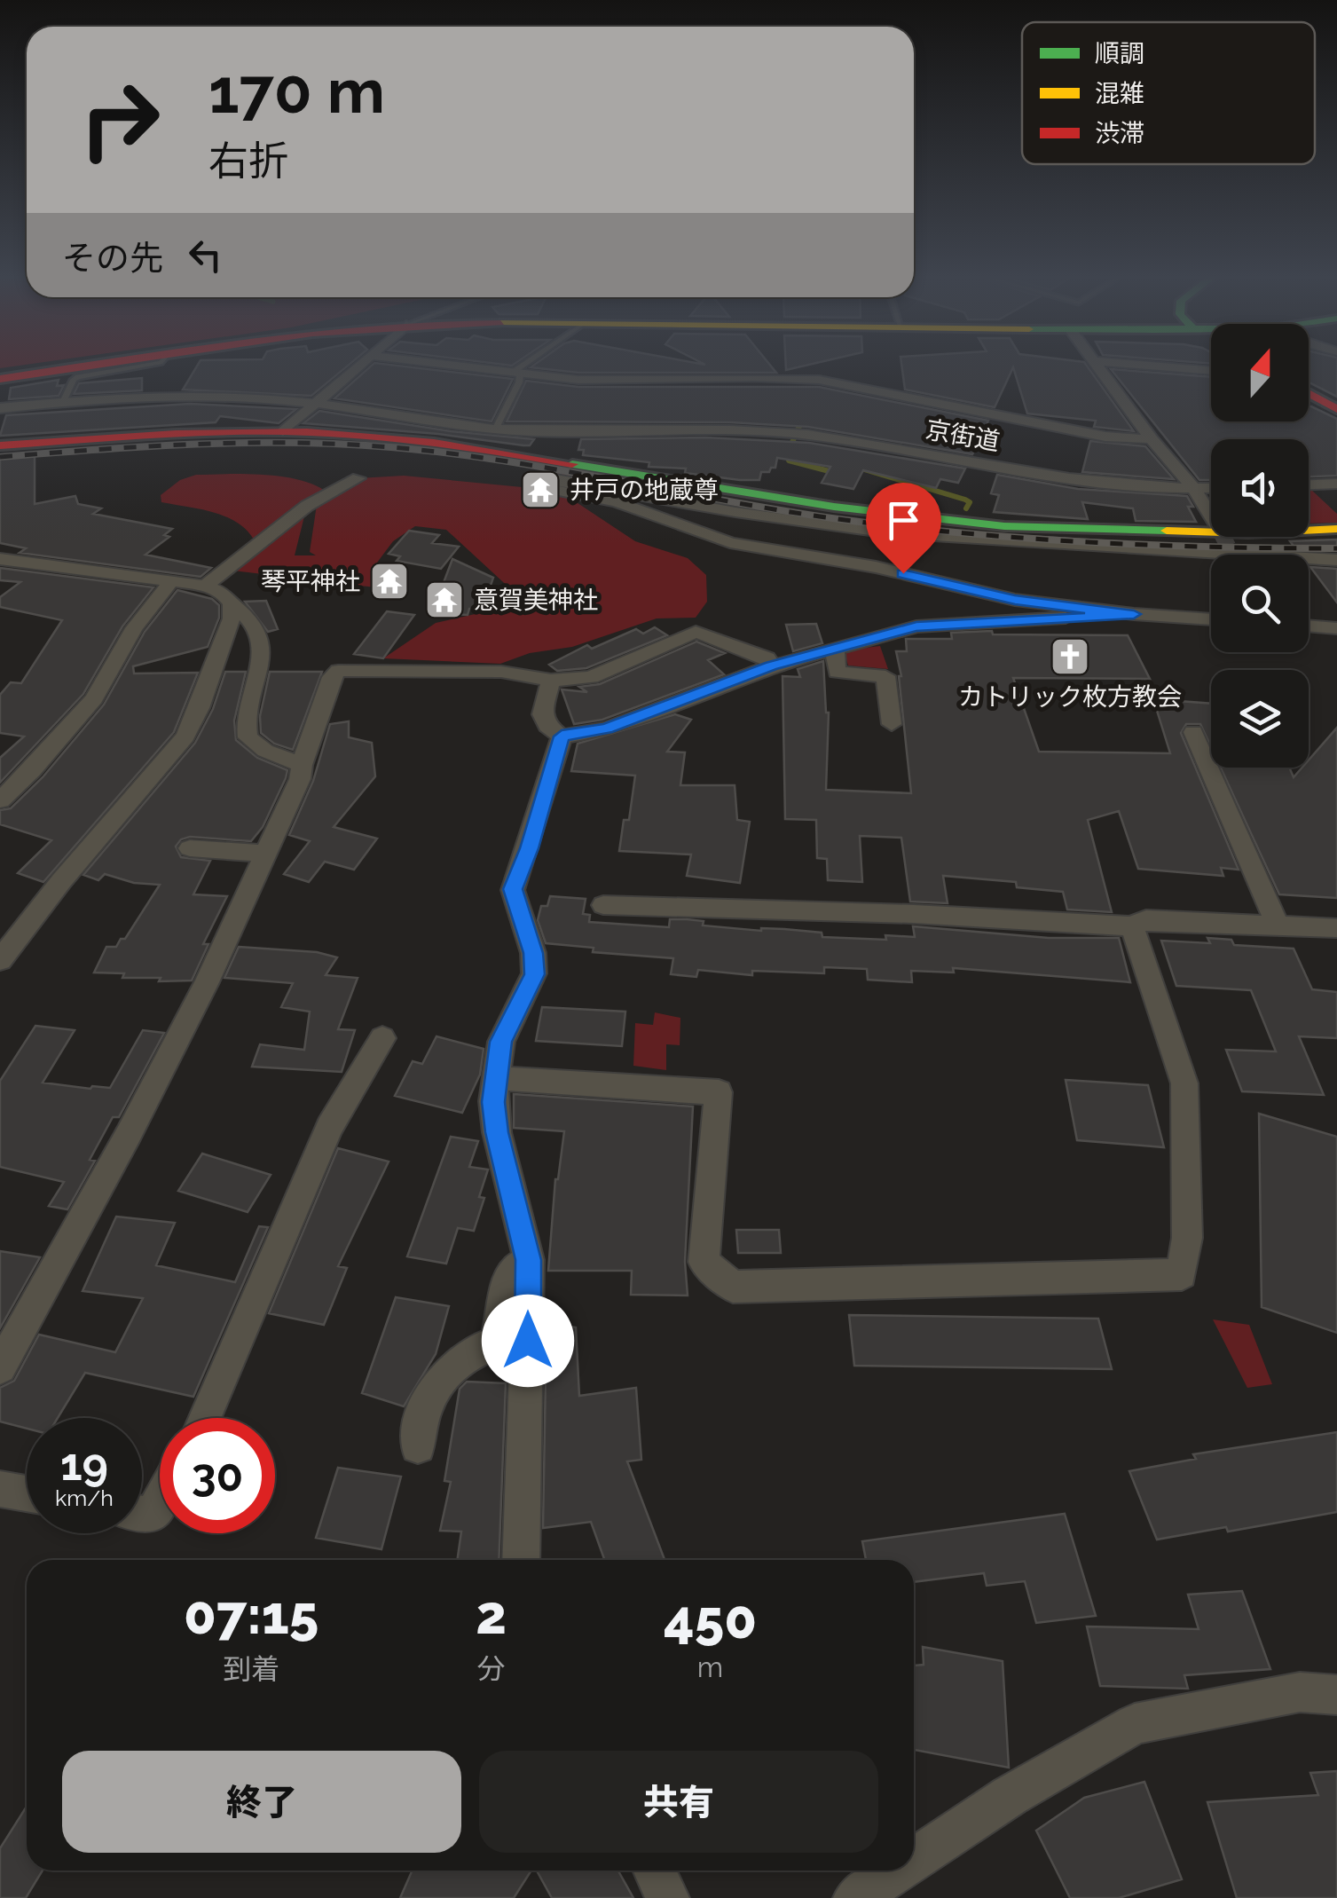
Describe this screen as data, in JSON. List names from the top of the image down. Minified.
{"streets":{"street":["京街道"]},"places":{"temple":["井戸の地蔵尊","琴平神社","意賀美神社"],"church":["カトリック枚方教会"]},"legend":["順調","混雑","渋滞"],"north":"top","page":{"turn":["170 m","右折"],"then":"その先","speed":"19 km/h","limit":"30","eta":["07:15","到着","2","分","450","m"],"buttons":["終了","共有"]}}
